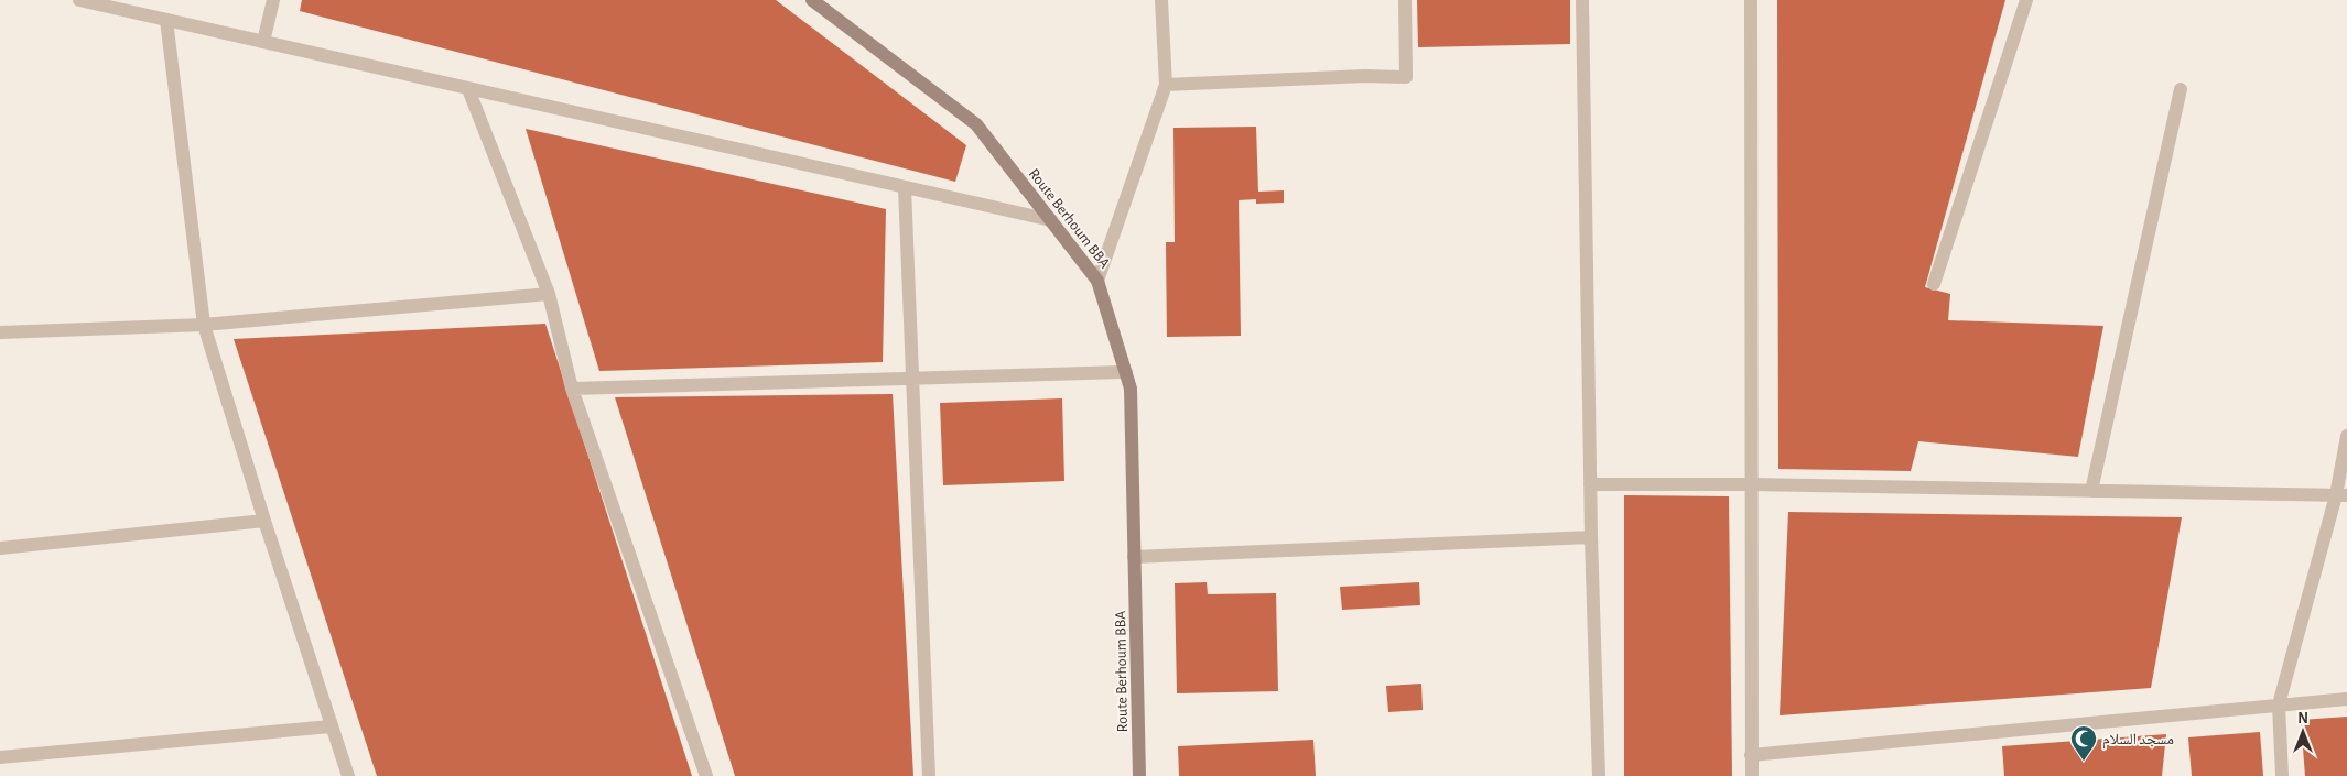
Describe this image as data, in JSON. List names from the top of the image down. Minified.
{"streets":{"main road":["Route Berhoum BBA"]},"places":{"mosque":["مسجد السلام"]},"north":"top"}
